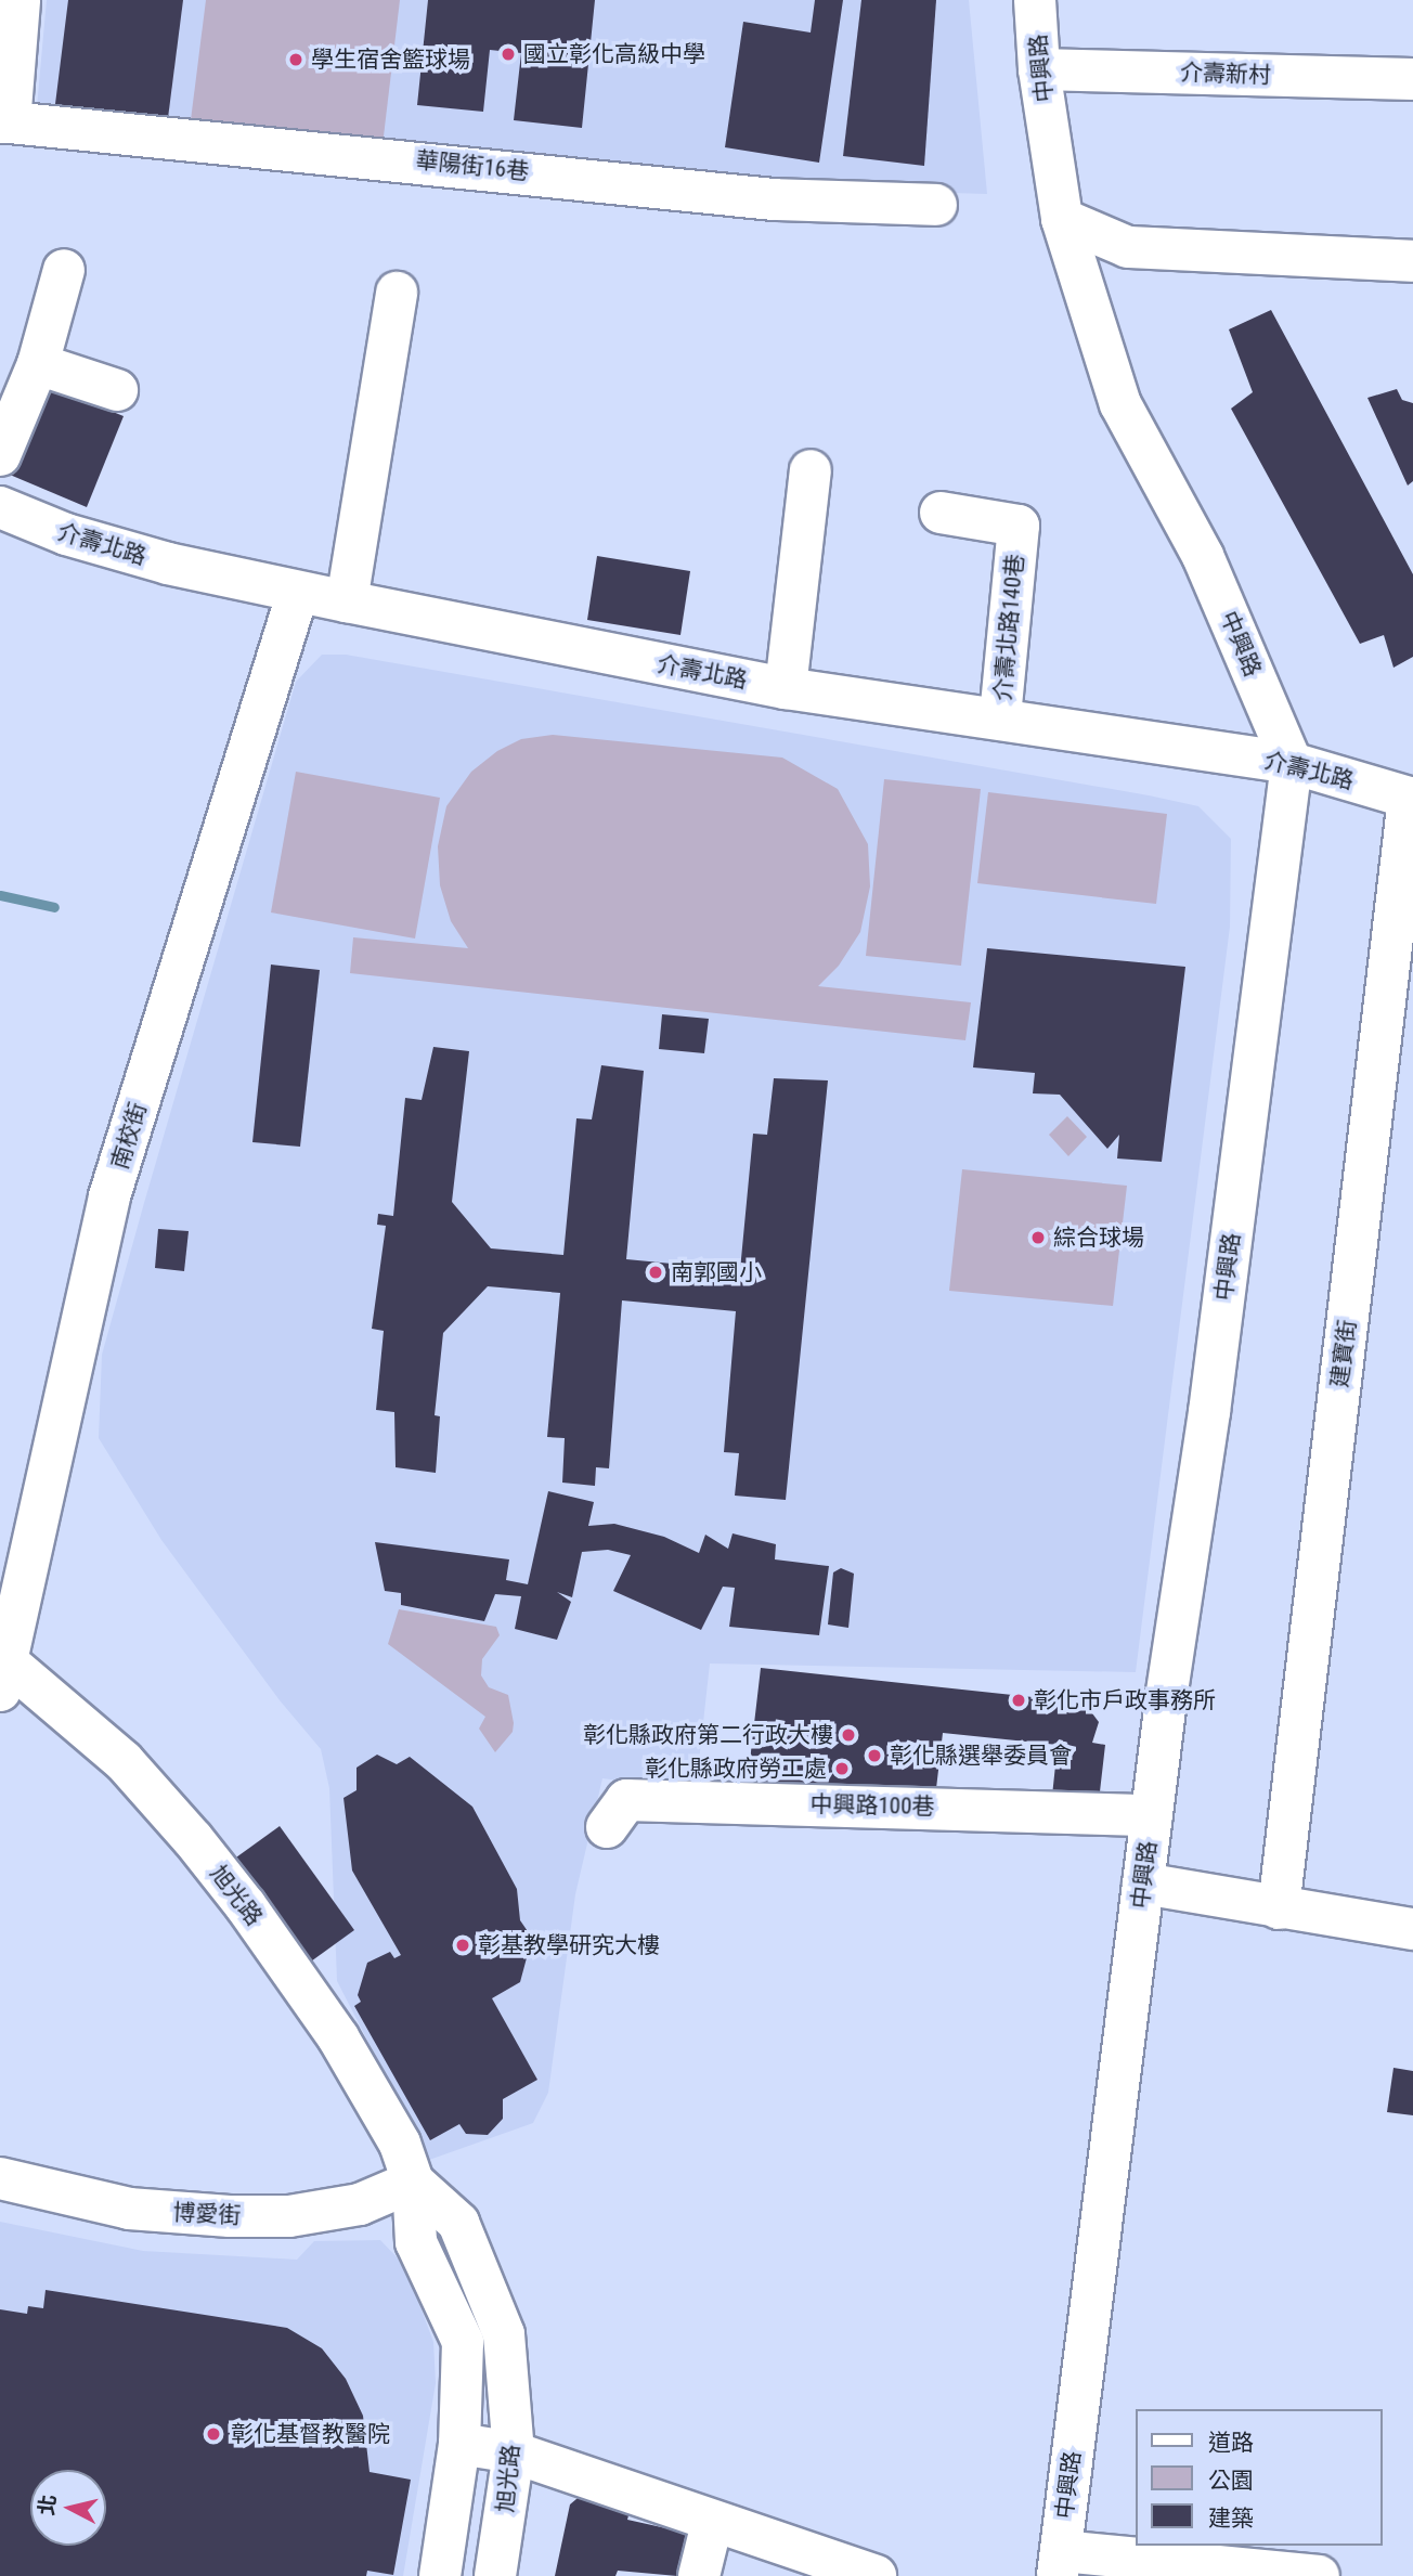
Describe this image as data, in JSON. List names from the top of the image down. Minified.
{"streets":{"street":["中興路","介壽新村","華陽街16巷","介壽北路","介壽北路140巷","南校街","建寶街","中興路100巷","旭光路","博愛街"]},"crossings":[["中興路","介壽新村"],["中興路","介壽北路"],["中興路","中興路100巷"],["介壽北路","介壽北路140巷"],["介壽北路","南校街"],["介壽北路","建寶街"],["南校街","旭光路"],["旭光路","博愛街"]],"places":["國立彰化高級中學","學生宿舍籃球場","綜合球場","南郭國小","彰化市戶政事務所","彰化縣政府第二行政大樓","彰化縣選舉委員會","彰化縣政府勞工處","彰基教學研究大樓","彰化基督教醫院"],"legend":["道路","公園","建築"],"north":"left"}
